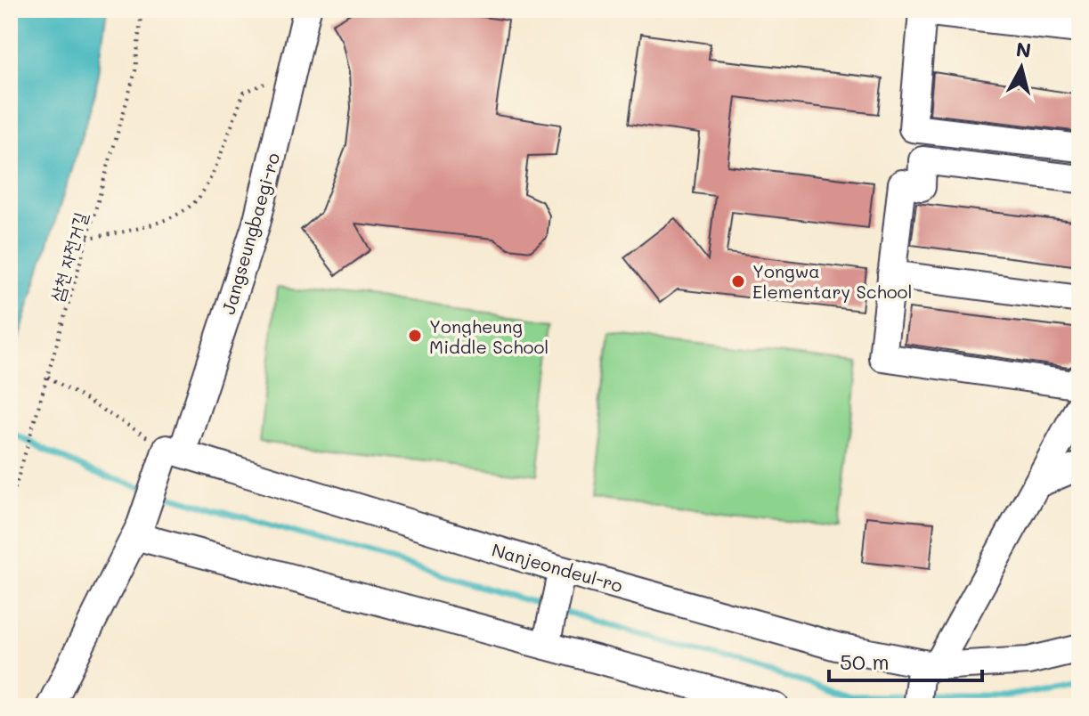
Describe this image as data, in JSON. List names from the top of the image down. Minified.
{"streets":{"street":["Jangseungbaegi-ro","Nanjeondeul-ro"],"path":["삼천 자전거길"]},"crossings":[["Jangseungbaegi-ro","Nanjeondeul-ro"]],"places":["Yongwa Elementary School","Yongheung Middle School"],"scale_bar":"50 m","north":"top"}
